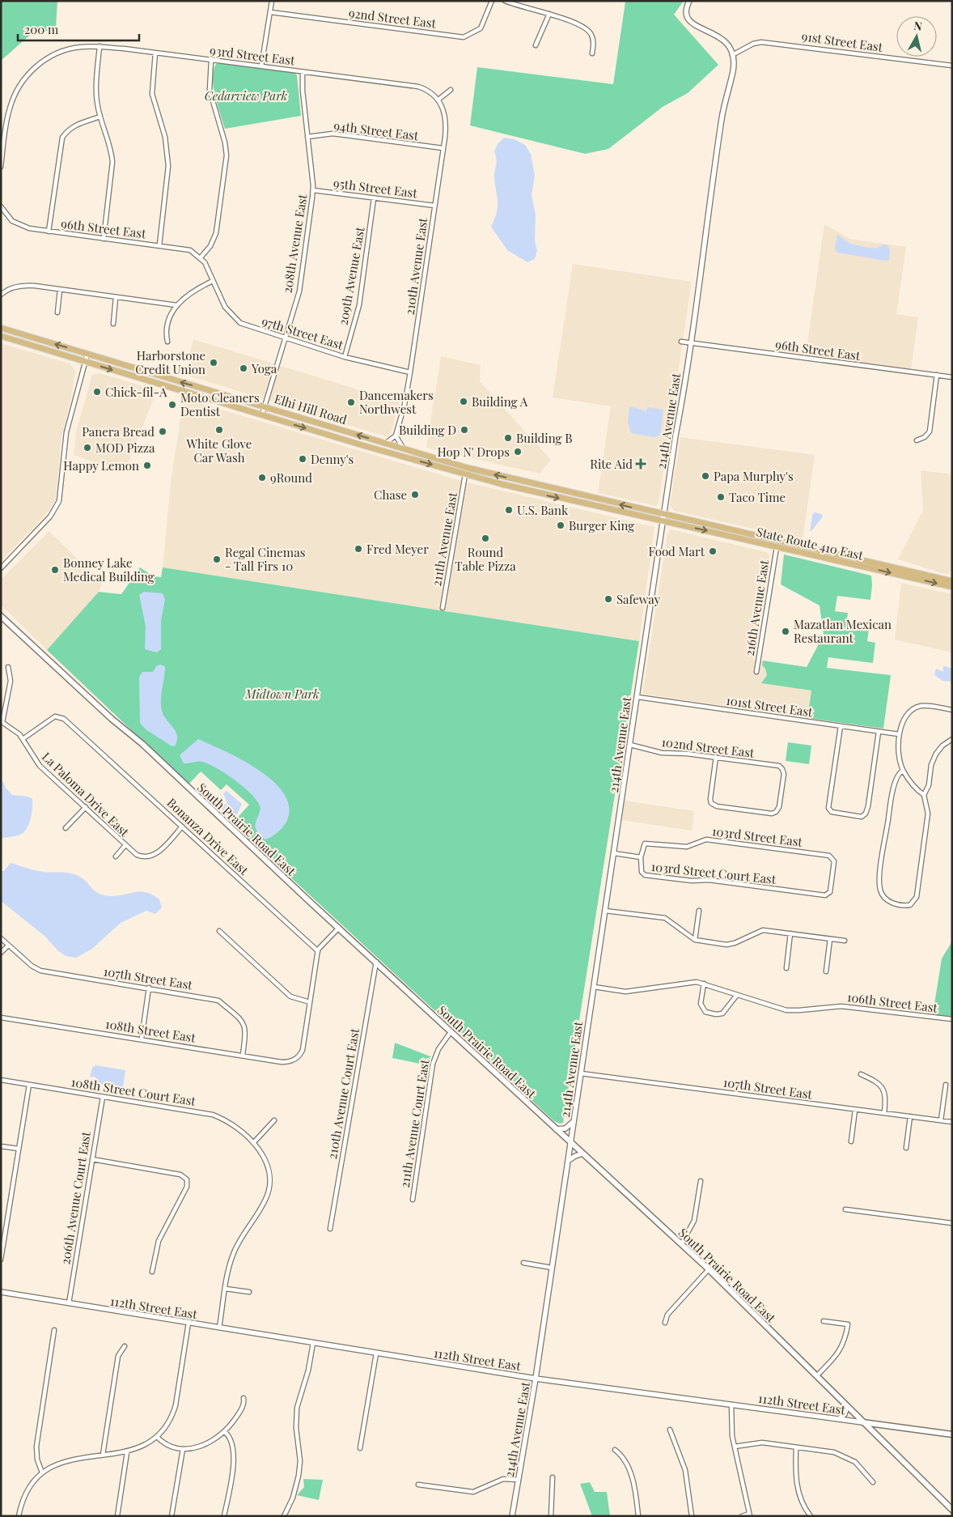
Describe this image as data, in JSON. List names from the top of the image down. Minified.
{"streets":{"main road":["Elhi Hill Road","State Route 410 East","South Prairie Road East","112th Street East"],"street":["92nd Street East","91st Street East","93rd Street East","94th Street East","95th Street East","96th Street East","208th Avenue East","210th Avenue East","209th Avenue East","97th Street East","214th Avenue East","211th Avenue East","216th Avenue East","101st Street East","102nd Street East","La Paloma Drive East","Bonanza Drive East","103rd Street East","103rd Street Court East","107th Street East","106th Street East","108th Street East","108th Street Court East","210th Avenue Court East","211th Avenue Court East","206th Avenue Court East"]},"crossings":[["91st Street East","214th Avenue East"],["93rd Street East","208th Avenue East"],["93rd Street East","210th Avenue East"],["94th Street East","208th Avenue East"],["94th Street East","210th Avenue East"],["95th Street East","208th Avenue East"],["95th Street East","210th Avenue East"],["95th Street East","209th Avenue East"],["96th Street East","97th Street East"],["96th Street East","214th Avenue East"],["208th Avenue East","97th Street East"],["208th Avenue East","Elhi Hill Road"],["210th Avenue East","97th Street East"],["209th Avenue East","97th Street East"],["Elhi Hill Road","214th Avenue East"],["Elhi Hill Road","211th Avenue East"],["Elhi Hill Road","State Route 410 East"],["214th Avenue East","State Route 410 East"],["214th Avenue East","101st Street East"],["214th Avenue East","102nd Street East"],["214th Avenue East","South Prairie Road East"],["214th Avenue East","103rd Street Court East"],["214th Avenue East","107th Street East"],["214th Avenue East","106th Street East"],["214th Avenue East","112th Street East"],["State Route 410 East","216th Avenue East"],["La Paloma Drive East","Bonanza Drive East"],["South Prairie Road East","210th Avenue Court East"],["South Prairie Road East","211th Avenue Court East"],["South Prairie Road East","112th Street East"],["103rd Street East","103rd Street Court East"],["107th Street East","108th Street East"],["108th Street Court East","206th Avenue Court East"],["206th Avenue Court East","112th Street East"]],"parks":["Cedarview Park","Midtown Park"],"places":{"other":["Harborstone Credit Union","Yoga","Chick-fil-A","Building A","Dancemakers Northwest","Moto Cleaners Dentist","White Glove Car Wash","Building D","Panera Bread","Building B","MOD Pizza","Hop N' Drops","Denny's","Happy Lemon","Papa Murphy's","9Round","Chase","Taco Time","U.S. Bank","Burger King","Round Table Pizza","Fred Meyer","Food Mart","Regal Cinemas - Tall Firs 10","Bonney Lake Medical Building","Safeway","Mazatlan Mexican Restaurant"],"health":["Rite Aid"]},"scale_bar":"200 m","north":"top"}
